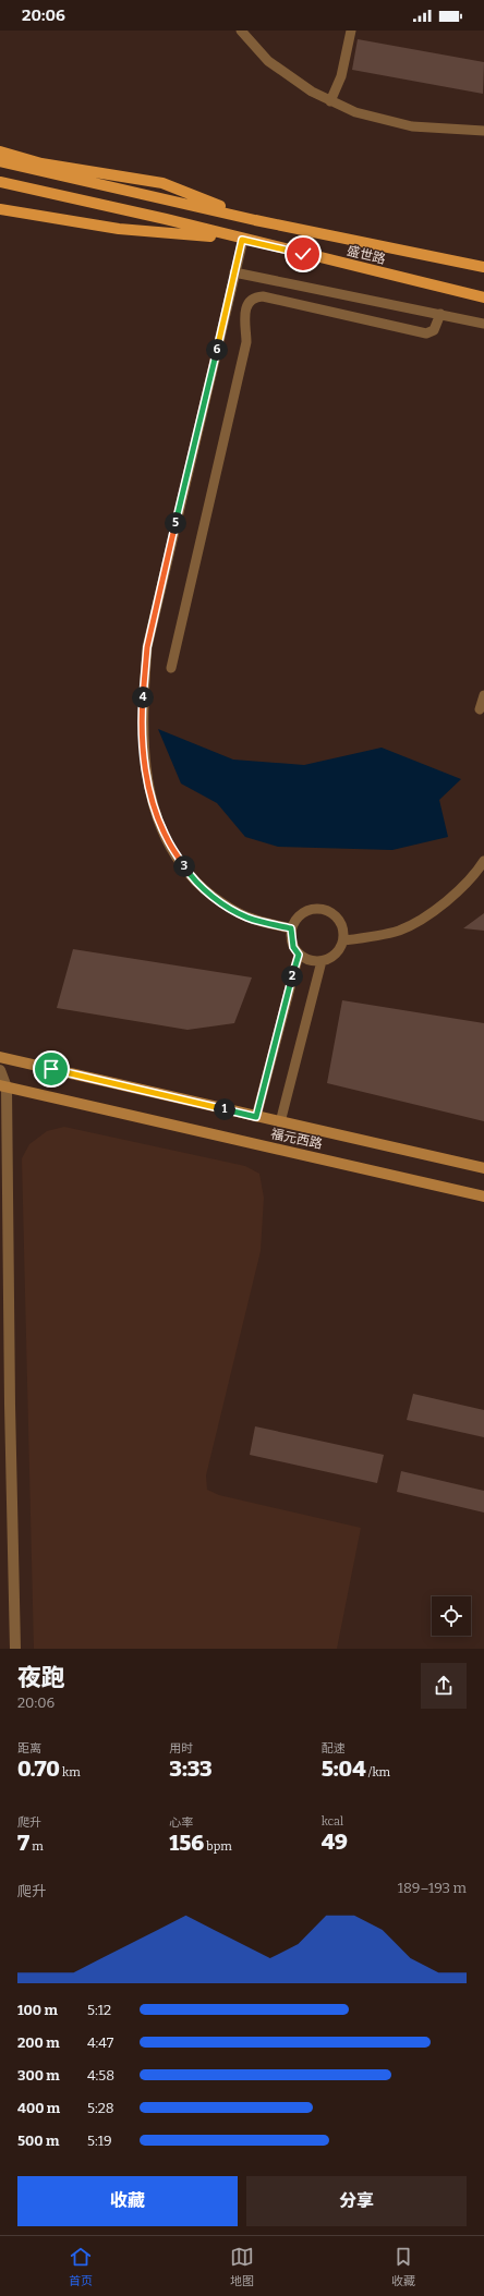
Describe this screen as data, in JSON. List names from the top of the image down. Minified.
{"streets":{"main road":["盛世路","福元西路"]},"page":{"status":"20:06","pins":["6","5","4","3","2","1"],"heading":["夜跑","20:06"],"stats":[["距离","0.70 km"],["用时","3:33"],["配速","5:04 /km"],["爬升","7 m"],["心率","156 bpm"],["kcal","49"]],"chart":["爬升","189–193 m"],"list":[{"name":"100 m","note":"5:12"},{"name":"200 m","note":"4:47"},{"name":"300 m","note":"4:58"},{"name":"400 m","note":"5:28"},{"name":"500 m","note":"5:19"}],"buttons":["收藏","分享"],"tabs":["首页","地图","收藏"]}}
